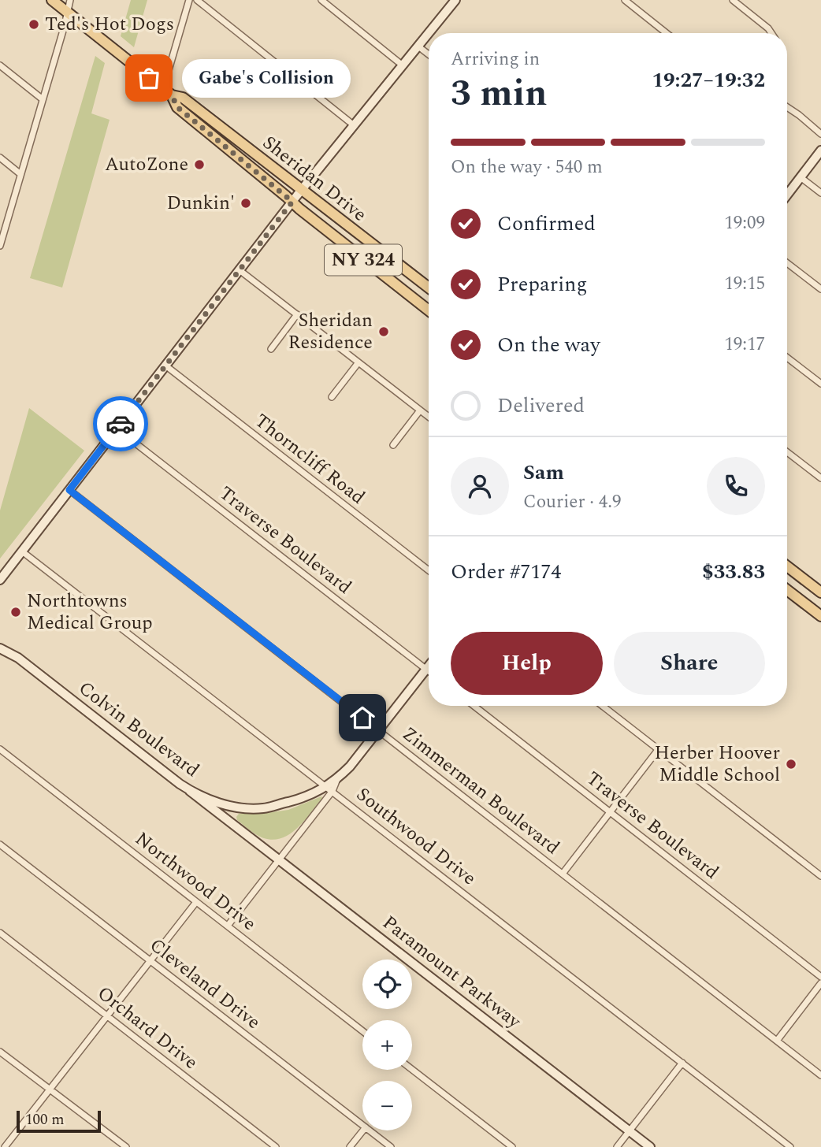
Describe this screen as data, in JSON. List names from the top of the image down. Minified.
{"streets":{"main road":["Sheridan Drive","NY 324"],"street":["Thorncliff Road","Traverse Boulevard","Colvin Boulevard","Zimmerman Boulevard","Southwood Drive","Northwood Drive","Paramount Parkway","Cleveland Drive","Orchard Drive"]},"crossings":[["Traverse Boulevard","Colvin Boulevard"],["Colvin Boulevard","Zimmerman Boulevard"],["Colvin Boulevard","Southwood Drive"],["Colvin Boulevard","Paramount Parkway"]],"places":["Ted's Hot Dogs","Gabe's Collision","AutoZone","Dunkin'","Sheridan Residence","Northtowns Medical Group","Herber Hoover Middle School"],"scale_bar":"100 m","page":{"heading":["3 min","Arriving in","19:27–19:32"],"panel":["Sam","Courier · 4.9","Order #7174","$33.83"],"bubble":"Gabe's Collision","bar":"On the way · 540 m","list":[["Confirmed","19:09"],["Preparing","19:15"],["On the way","19:17"],"Delivered"],"buttons":["Help","Share"],"map_buttons":["+","−"],"scale":"100 m"}}
